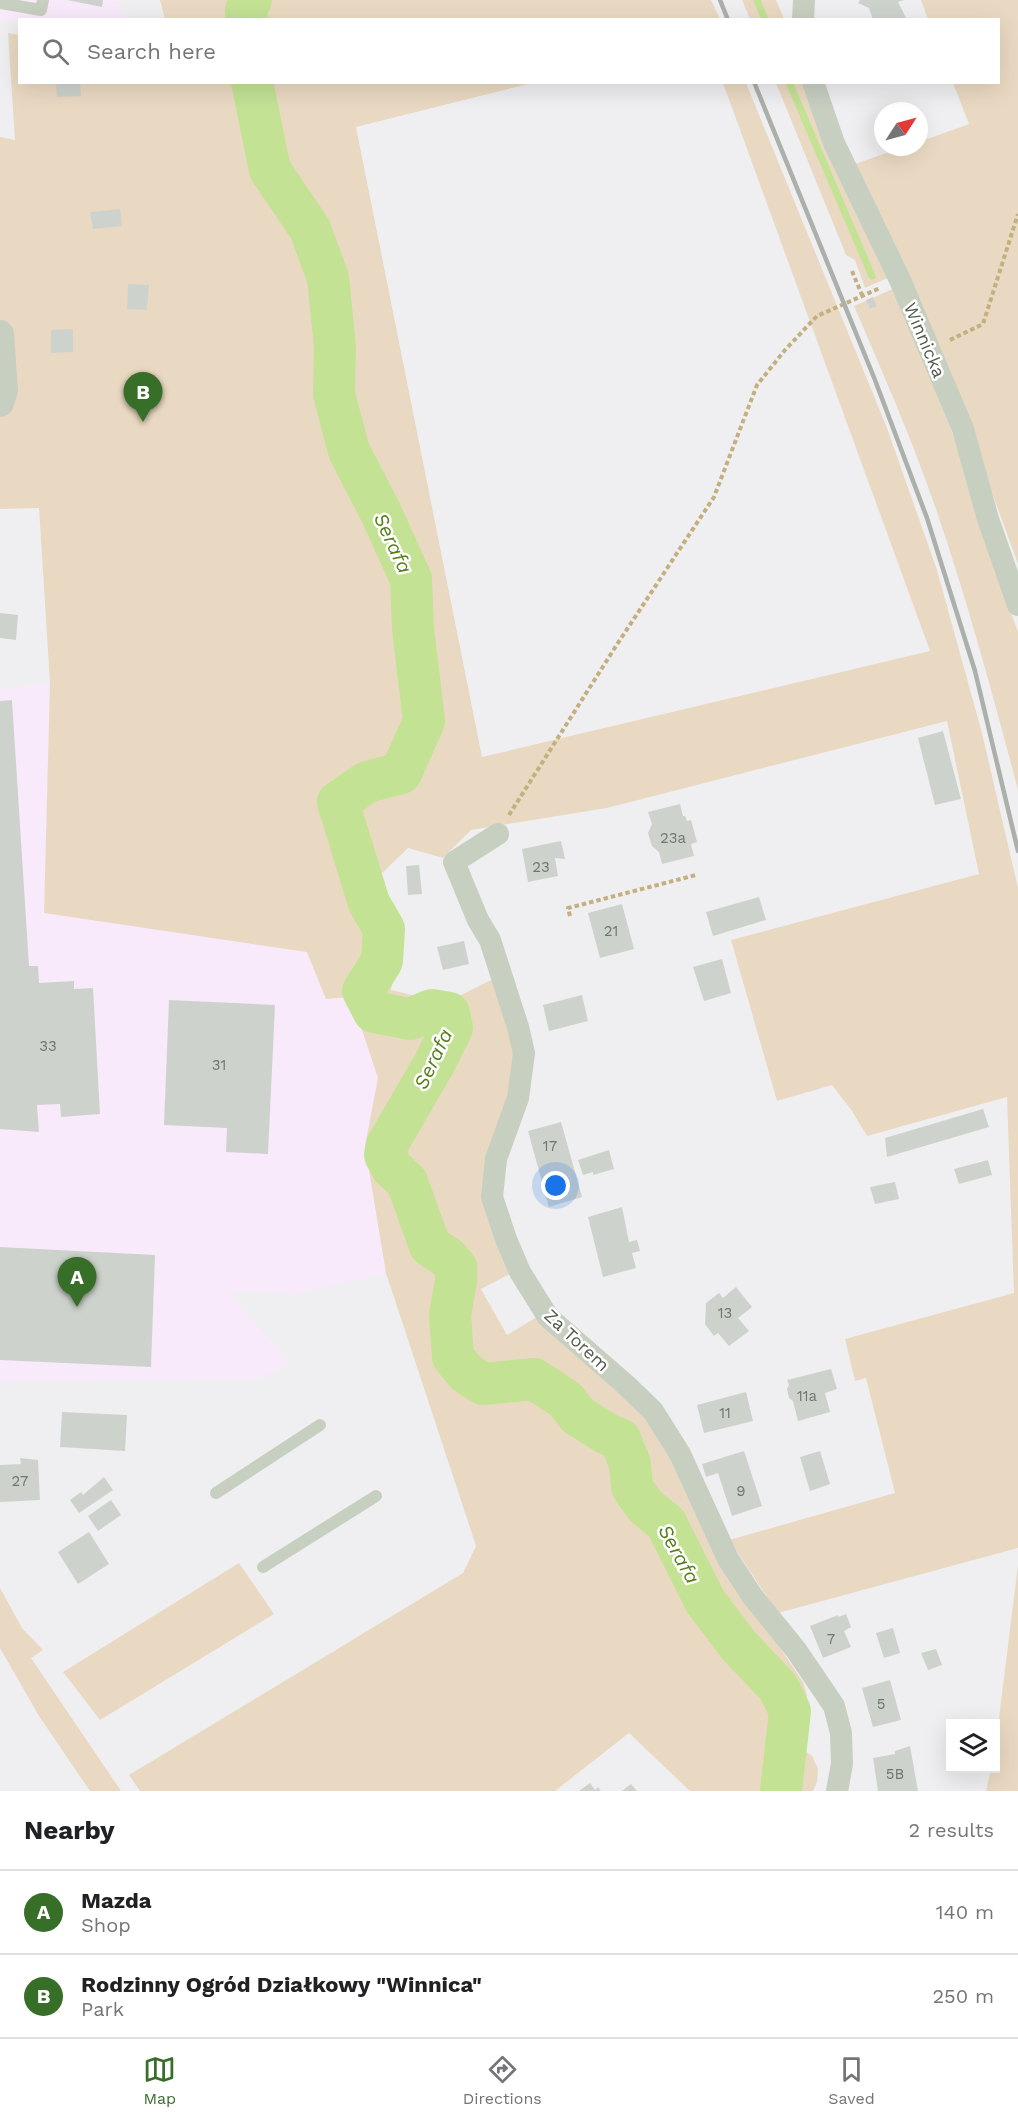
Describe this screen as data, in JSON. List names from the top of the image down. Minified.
{"streets":{"street":["Winnicka","Za Torem"]},"water":["Serafa"],"house_numbers":["23a","23","21","33","31","17","13","11a","11","27","9","7","5","5B"],"north":"top right","page":{"search":"Search here","pins":["B","A"],"heading":["Nearby","2 results"],"list":[{"mark":"A","name":"Mazda","note":"Shop","value":"140 m"},{"mark":"B","name":"Rodzinny Ogród Działkowy \"Winnica\"","note":"Park","value":"250 m"}],"nav":["Map","Directions","Saved"]}}
